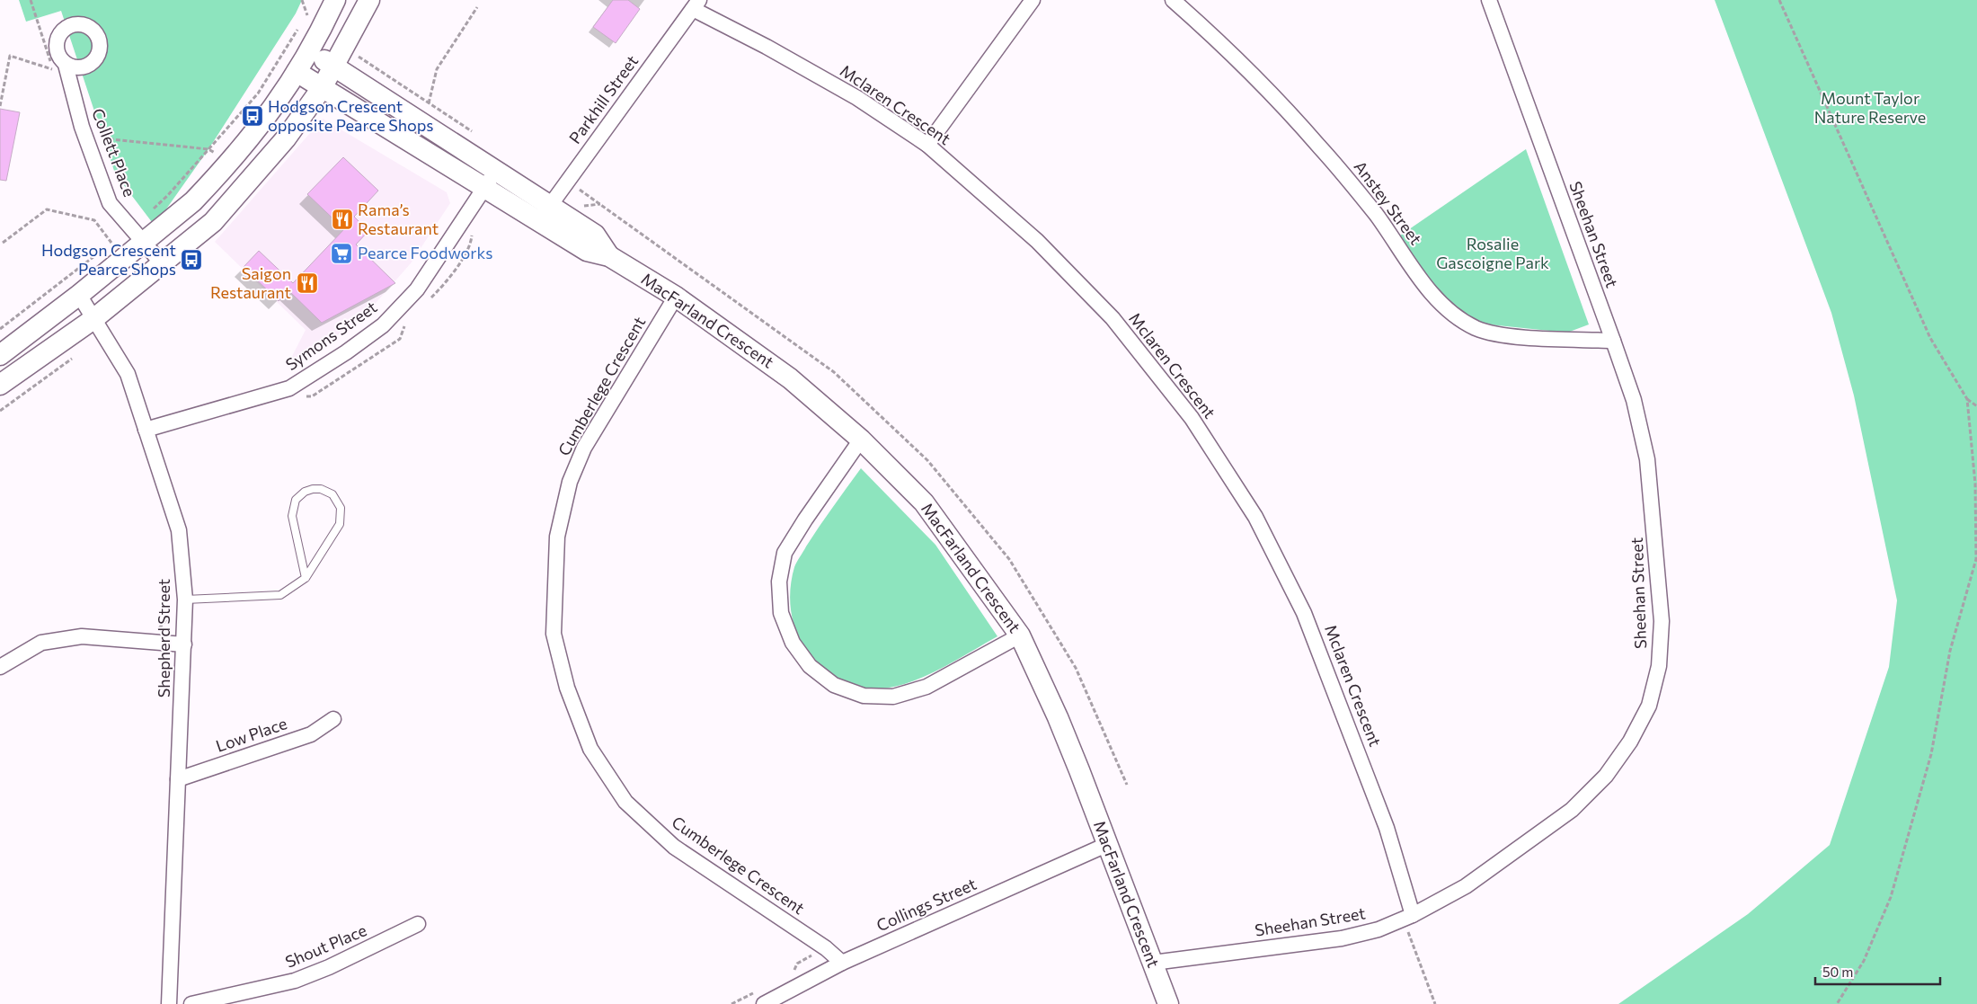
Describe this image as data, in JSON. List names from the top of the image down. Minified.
{"streets":{"street":["Parkhill Street","Mclaren Crescent","Collett Place","Anstey Street","Sheehan Street","MacFarland Crescent","Symons Street","Cumberlege Crescent","Shepherd Street","Low Place","Collings Street","Shout Place"]},"crossings":[["Parkhill Street","Mclaren Crescent"],["Parkhill Street","MacFarland Crescent"],["Mclaren Crescent","Sheehan Street"],["Anstey Street","Sheehan Street"],["Sheehan Street","MacFarland Crescent"],["MacFarland Crescent","Symons Street"],["MacFarland Crescent","Cumberlege Crescent"],["MacFarland Crescent","Collings Street"],["Symons Street","Shepherd Street"],["Cumberlege Crescent","Collings Street"],["Shepherd Street","Low Place"]],"parks":["Mount Taylor Nature Reserve","Rosalie Gascoigne Park"],"places":{"bus stop":["Hodgson Crescent opposite Pearce Shops","Hodgson Crescent Pearce Shops"],"restaurant":["Rama’s Restaurant","Saigon Restaurant"],"supermarket":["Pearce Foodworks"]},"scale_bar":"50 m"}
